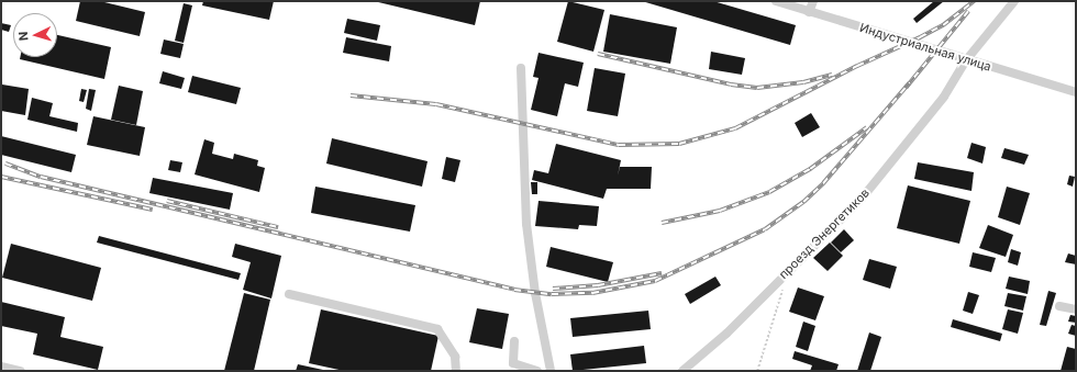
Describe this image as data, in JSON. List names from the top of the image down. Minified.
{"streets":{"street":["Индустриальная улица","проезд Энергетиков"]},"crossings":[["Индустриальная улица","проезд Энергетиков"]],"north":"left"}
